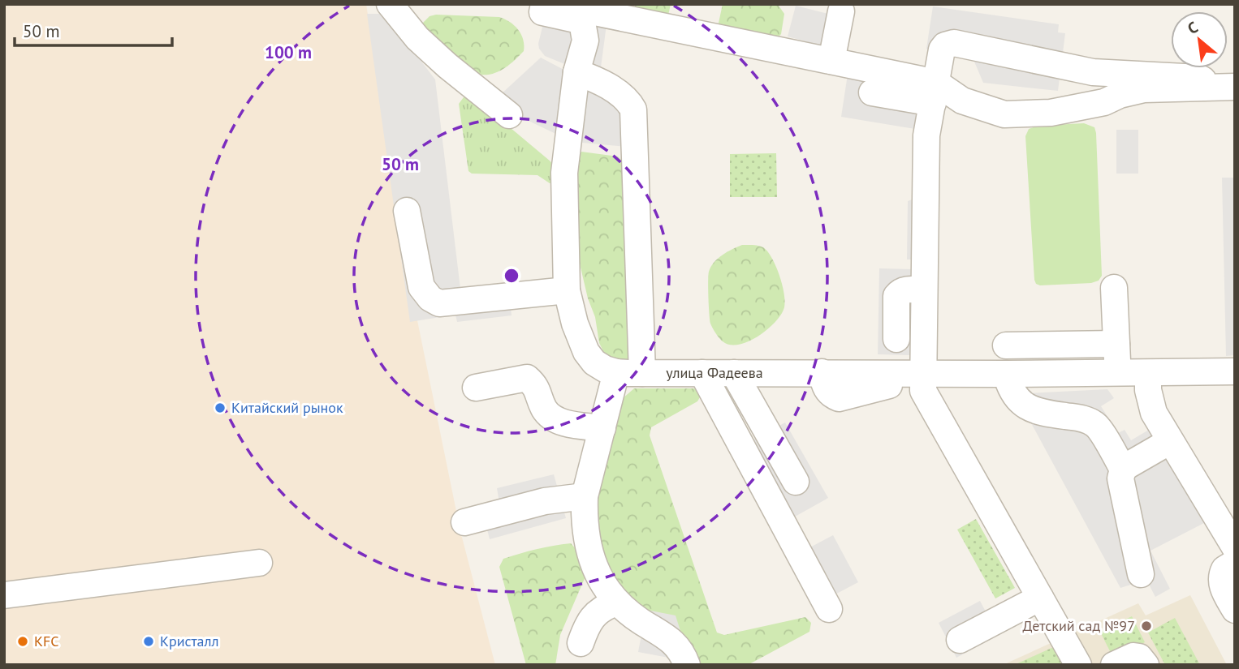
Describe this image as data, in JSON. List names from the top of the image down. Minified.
{"streets":{"street":["улица Фадеева"]},"places":["Китайский рынок","Детский сад №97","KFC","Кристалл"],"scale_bar":"50 m","north":"top left","rings":["100 m","50 m"]}
